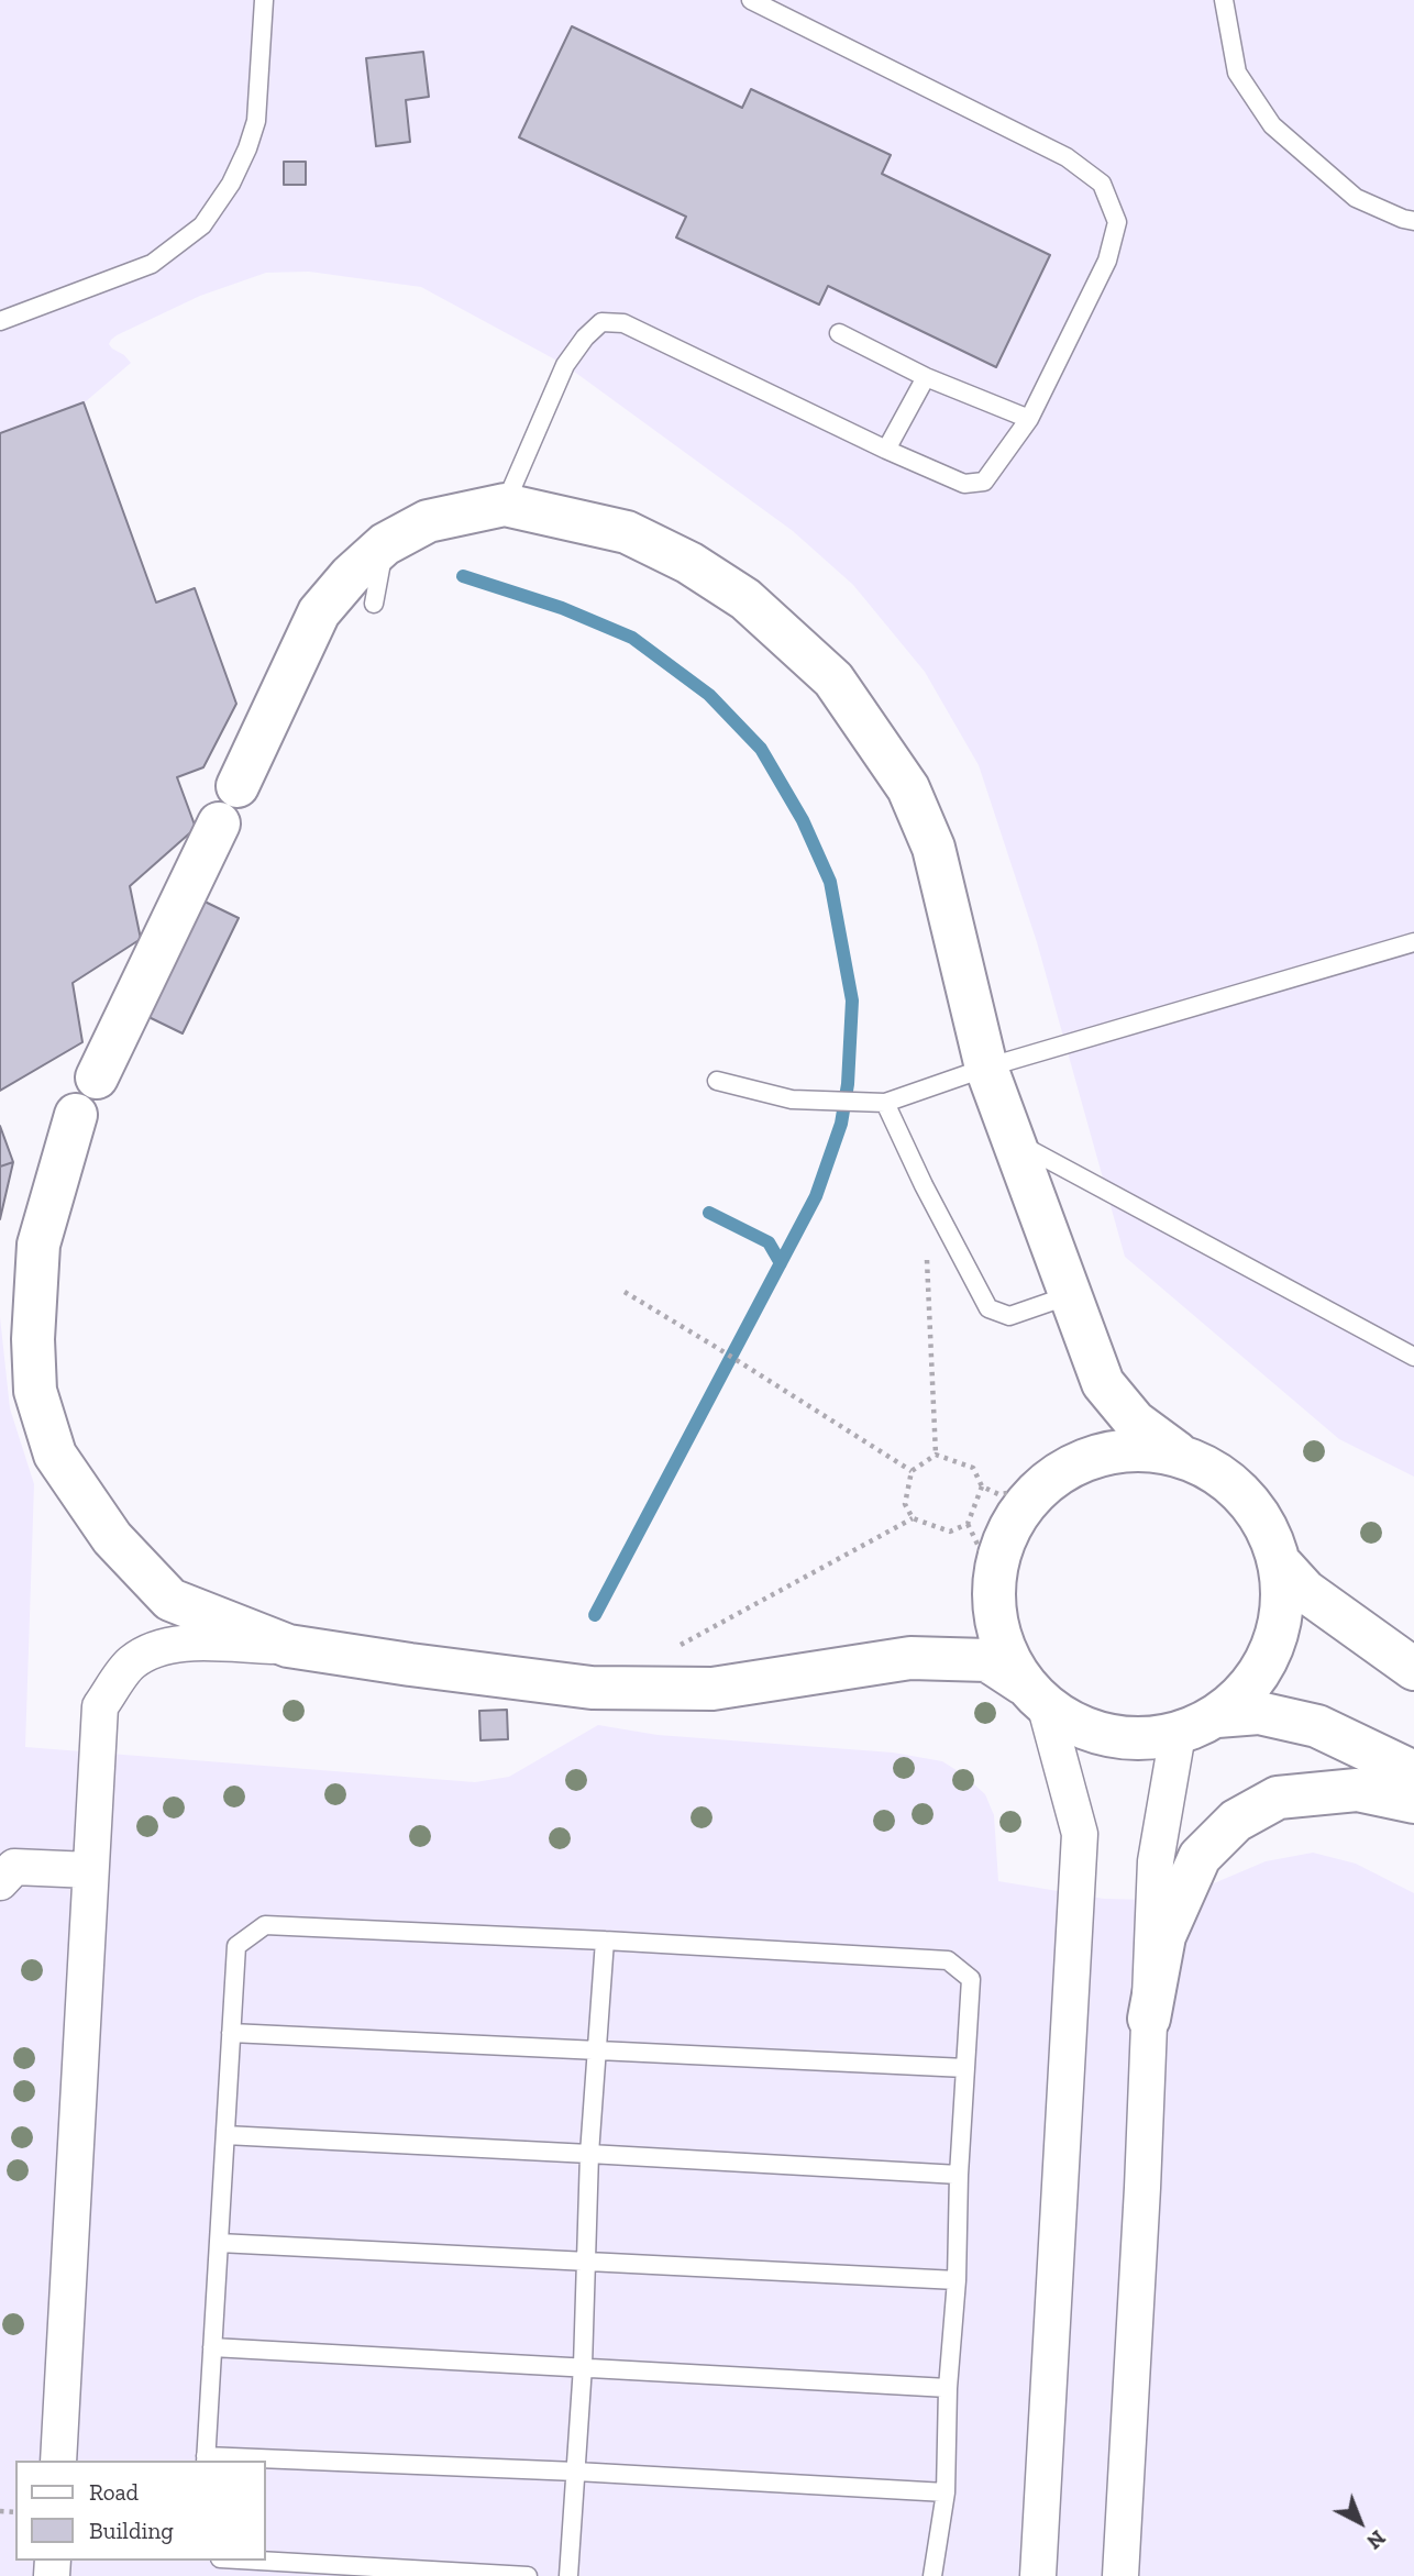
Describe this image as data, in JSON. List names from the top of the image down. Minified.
{"legend":["Road","Building"],"north":"bottom right"}
